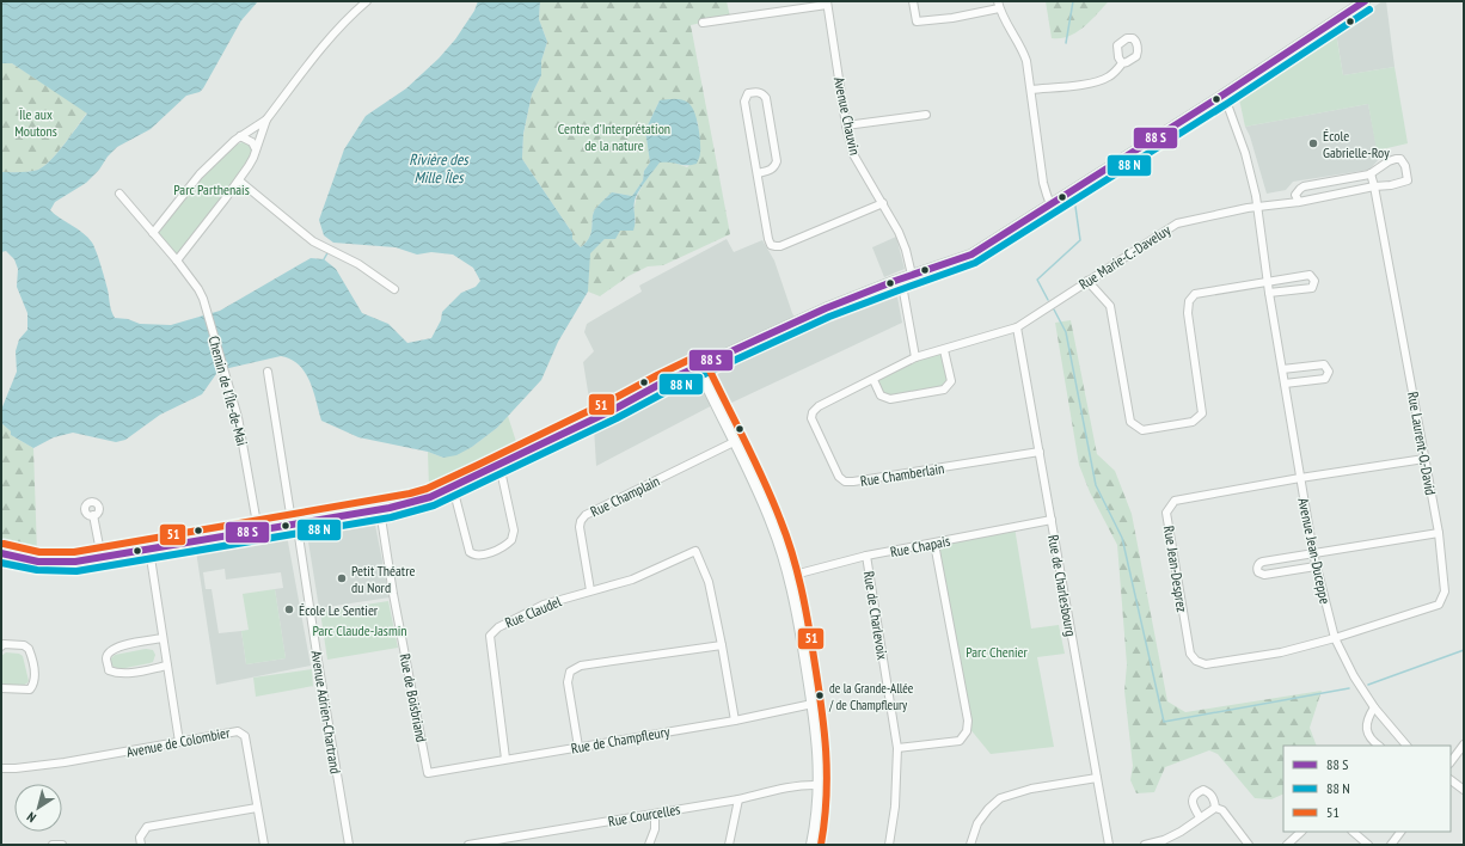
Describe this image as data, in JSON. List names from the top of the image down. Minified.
{"streets":{"street":["Avenue Chauvin","Rue Marie-C.-Daveluy","Chemin de l'Île-de-Mai","Rue Laurent-O.-David","Rue Chamberlain","Rue Champlain","Rue Chapais","Avenue Jean-Duceppe","Rue Jean-Desprez","Rue de Charlesbourg","Rue Claudel","Rue de Charlevoix","Rue de Boisbriand","Avenue Adrien-Chartrand","Rue de Champfleury","Avenue de Colombier","Rue Courcelles"]},"crossings":[["Rue Marie-C.-Daveluy","Rue Laurent-O.-David"],["Rue Marie-C.-Daveluy","Rue Chamberlain"],["Rue Marie-C.-Daveluy","Avenue Jean-Duceppe"],["Rue Marie-C.-Daveluy","Rue de Charlesbourg"],["Rue Laurent-O.-David","Avenue Jean-Duceppe"],["Rue Laurent-O.-David","Rue Jean-Desprez"],["Rue Chamberlain","Rue de Charlesbourg"],["Rue Champlain","Rue Claudel"],["Rue Chapais","Rue de Charlesbourg"],["Rue Chapais","Rue de Charlevoix"],["Avenue Jean-Duceppe","Rue Jean-Desprez"],["Rue Claudel","Rue de Champfleury"],["Rue de Boisbriand","Rue de Champfleury"]],"water":["Rivière des Mille Îles"],"parks":["Île aux Moutons","Centre d'Interprétation de la nature","Parc Parthenais","Parc Claude-Jasmin","Parc Chenier"],"places":["École Gabrielle-Roy","Petit Théatre du Nord","École Le Sentier","de la Grande-Allée / de Champfleury"],"lines":["transit line 51"],"legend":["88 S","88 N","51"],"north":"bottom left"}
